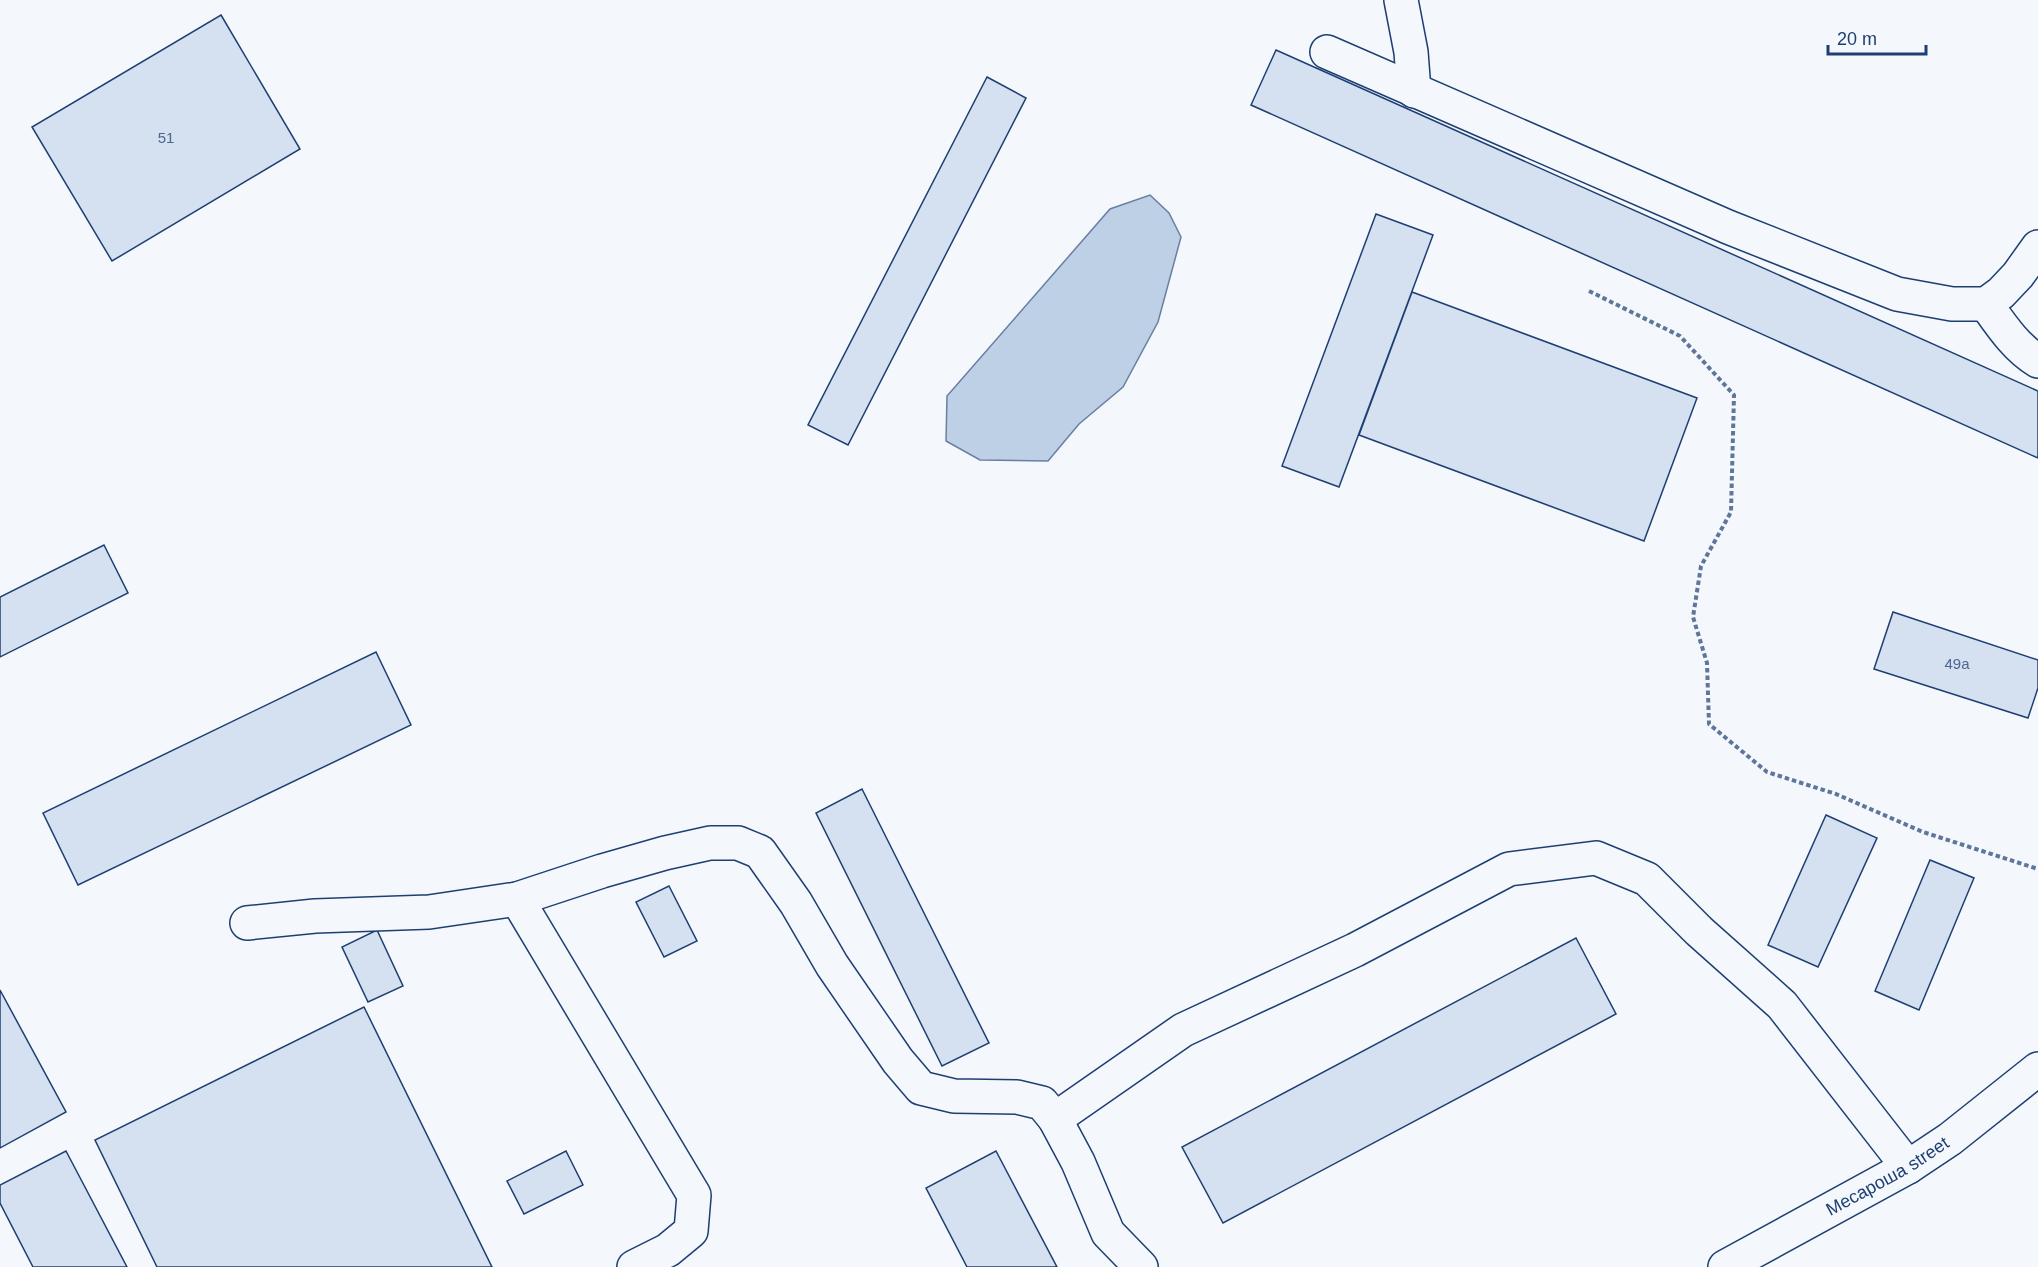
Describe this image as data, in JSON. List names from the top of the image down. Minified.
{"streets":{"street":["Месароша street"]},"house_numbers":["51","49а"],"scale_bar":"20 m"}
